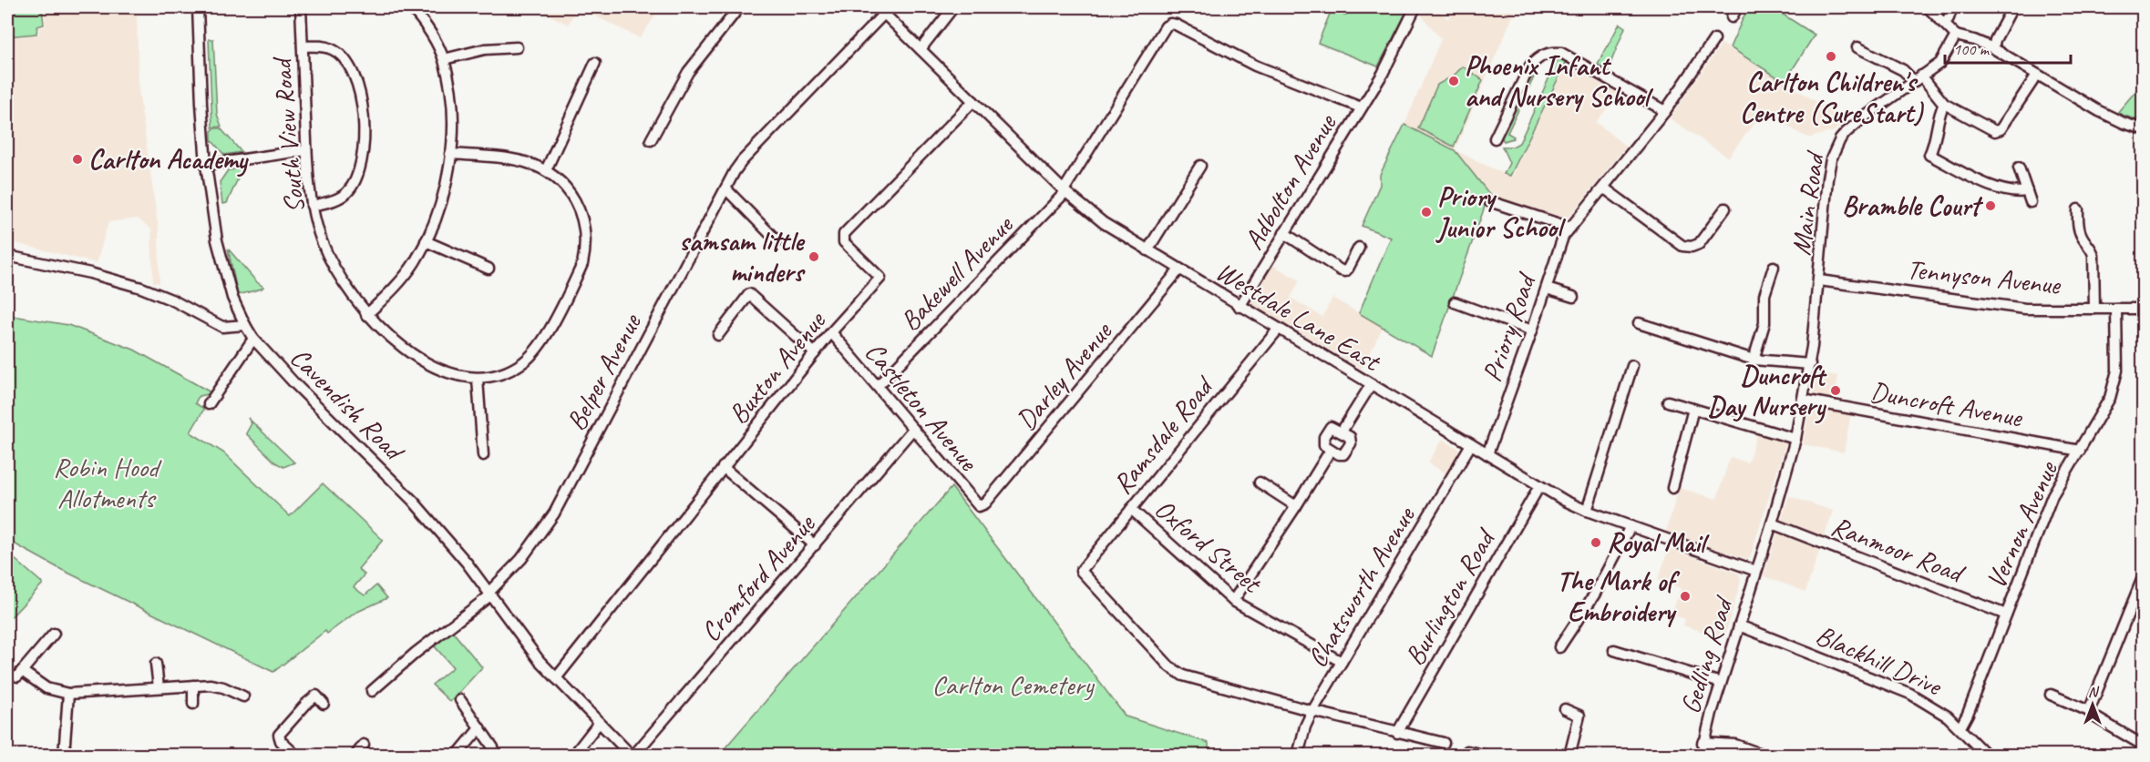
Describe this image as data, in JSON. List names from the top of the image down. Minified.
{"streets":{"street":["South View Road","Adbolton Avenue","Main Road","Bakewell Avenue","Tennyson Avenue","Westdale Lane East","Priory Road","Buxton Avenue","Belper Avenue","Darley Avenue","Cavendish Road","Duncroft Avenue","Castleton Avenue","Ramsdale Road","Vernon Avenue","Oxford Street","Ranmoor Road","Cromford Avenue","Chatsworth Avenue","Burlington Road","Gedling Road","Blackhill Drive"]},"crossings":[["Adbolton Avenue","Bakewell Avenue"],["Adbolton Avenue","Westdale Lane East"],["Main Road","Tennyson Avenue"],["Main Road","Westdale Lane East"],["Main Road","Duncroft Avenue"],["Main Road","Ranmoor Road"],["Main Road","Gedling Road"],["Bakewell Avenue","Westdale Lane East"],["Bakewell Avenue","Castleton Avenue"],["Tennyson Avenue","Vernon Avenue"],["Westdale Lane East","Priory Road"],["Westdale Lane East","Buxton Avenue"],["Westdale Lane East","Belper Avenue"],["Westdale Lane East","Darley Avenue"],["Westdale Lane East","Ramsdale Road"],["Westdale Lane East","Chatsworth Avenue"],["Westdale Lane East","Burlington Road"],["Westdale Lane East","Gedling Road"],["Buxton Avenue","Cavendish Road"],["Buxton Avenue","Castleton Avenue"],["Belper Avenue","Cavendish Road"],["Darley Avenue","Castleton Avenue"],["Cavendish Road","Cromford Avenue"],["Duncroft Avenue","Vernon Avenue"],["Castleton Avenue","Cromford Avenue"],["Ramsdale Road","Oxford Street"],["Ramsdale Road","Chatsworth Avenue"],["Vernon Avenue","Ranmoor Road"],["Vernon Avenue","Blackhill Drive"],["Oxford Street","Chatsworth Avenue"],["Gedling Road","Blackhill Drive"]],"parks":["Robin Hood Allotments","Carlton Cemetery"],"places":["Carlton Children's Centre (SureStart)","Phoenix Infant and Nursery School","Carlton Academy","Bramble Court","Priory Junior School","samsam little minders","Duncroft Day Nursery","Royal Mail","The Mark of Embroidery"],"scale_bar":"100 m","north":"top"}
